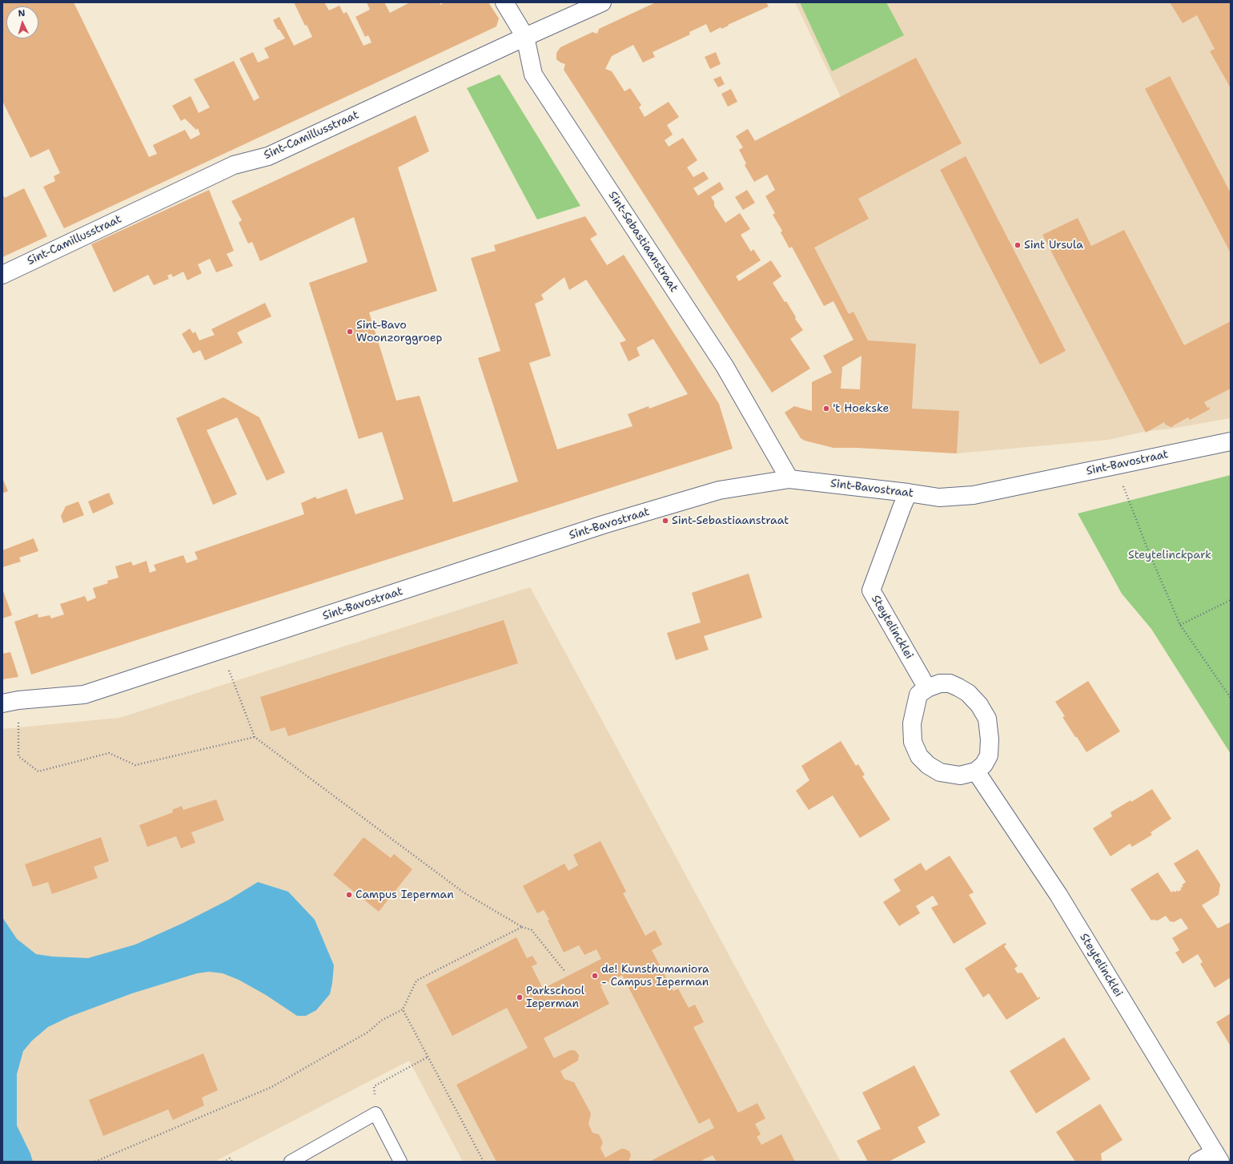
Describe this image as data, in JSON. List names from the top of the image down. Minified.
{"streets":{"street":["Sint-Camillusstraat","Sint-Sebastiaanstraat","Sint-Bavostraat","Steytelincklei"]},"crossings":[["Sint-Camillusstraat","Sint-Sebastiaanstraat"],["Sint-Sebastiaanstraat","Sint-Bavostraat"],["Sint-Bavostraat","Steytelincklei"]],"parks":["Steytelinckpark"],"places":["Sint Ursula","Sint-Bavo Woonzorggroep","'t Hoekske","Sint-Sebastiaanstraat","Campus Ieperman","de! Kunsthumaniora - Campus Ieperman","Parkschool Ieperman"],"north":"top"}
